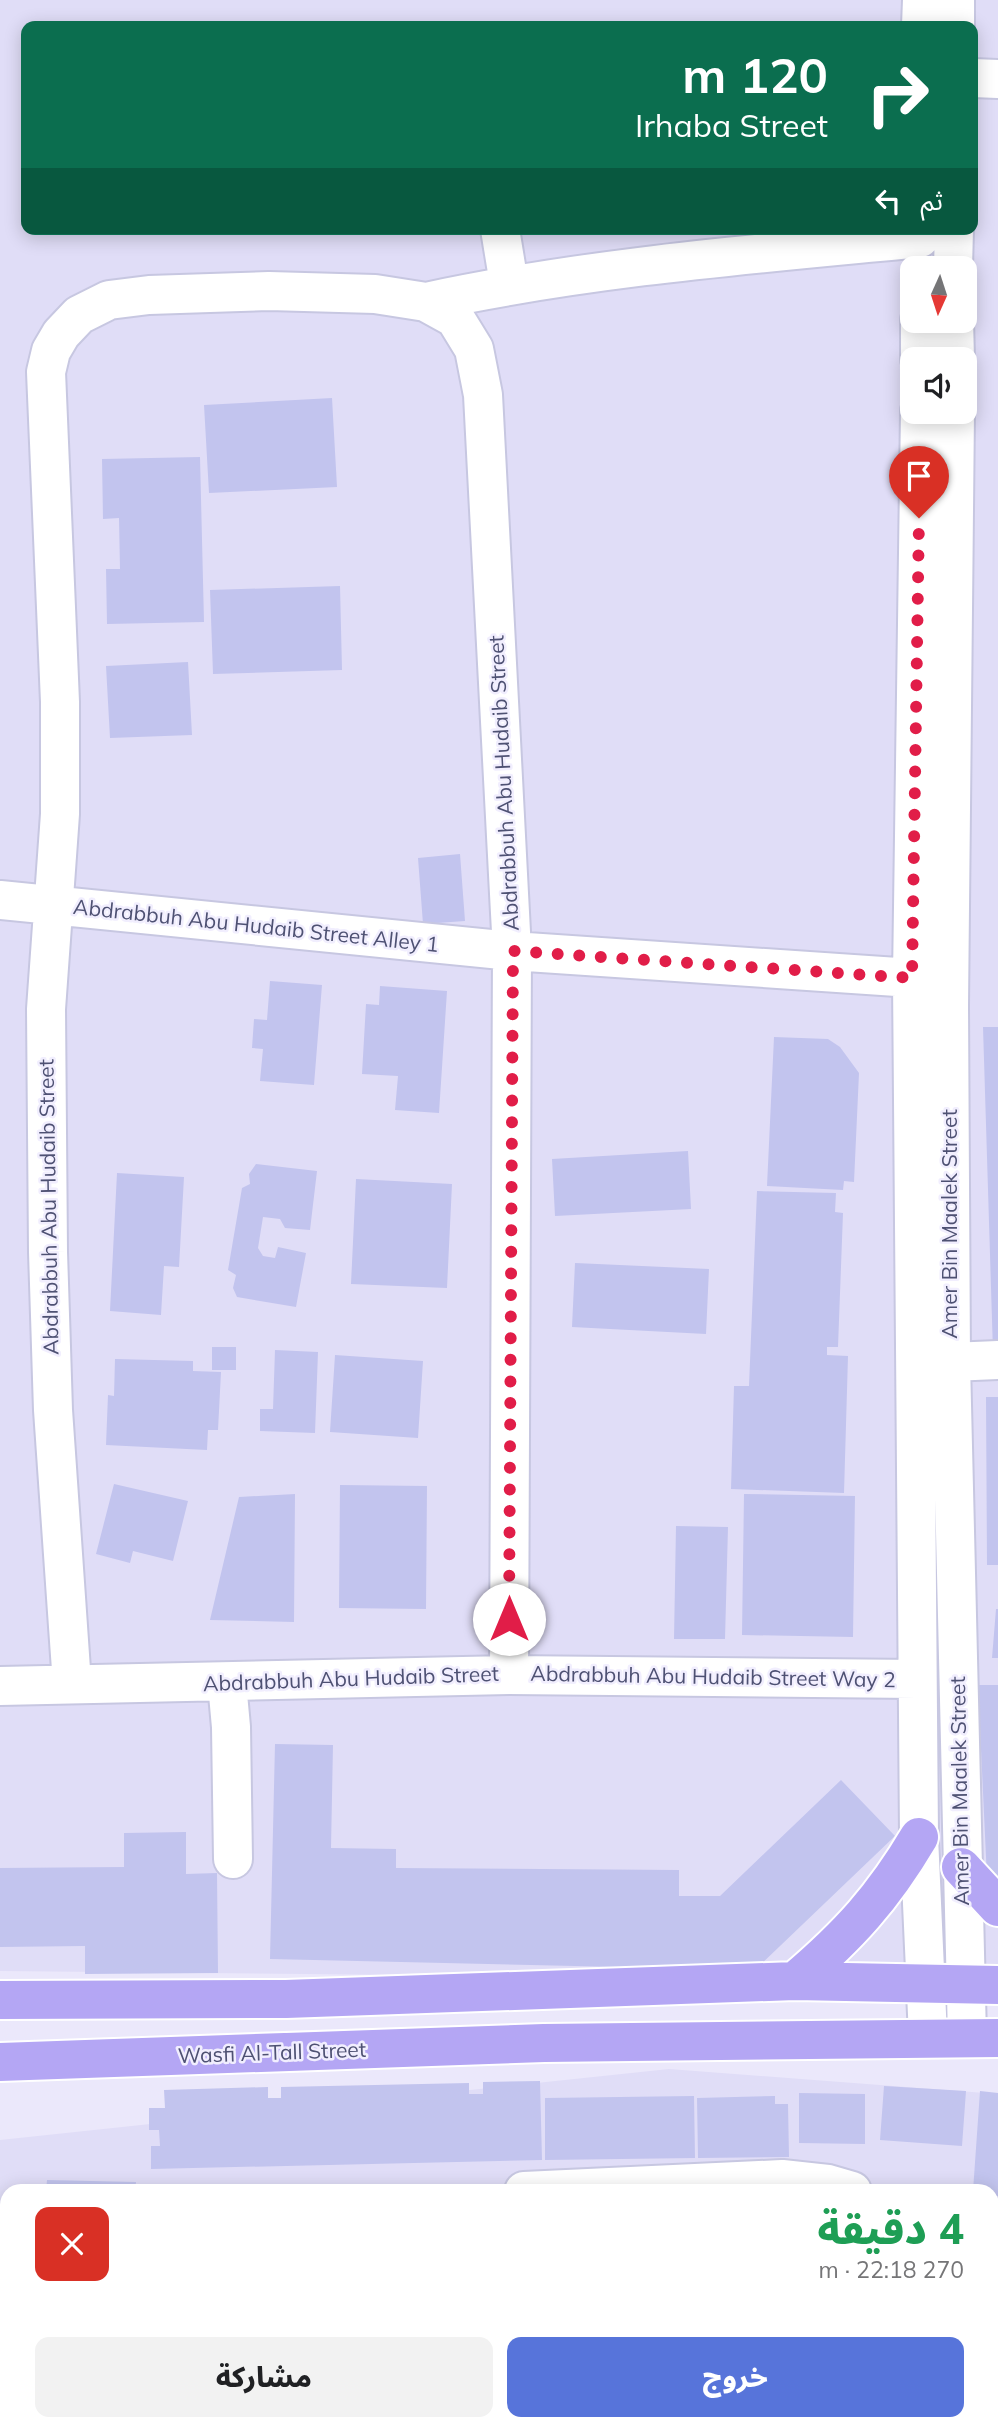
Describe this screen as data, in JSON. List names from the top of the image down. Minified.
{"streets":{"main road":["Wasfi Al-Tall Street"],"street":["Abdrabbuh Abu Hudaib Street","Abdrabbuh Abu Hudaib Street Alley 1","Amer Bin Maalek Street","Abdrabbuh Abu Hudaib Street Way 2"]},"crossings":[["Abdrabbuh Abu Hudaib Street","Abdrabbuh Abu Hudaib Street Alley 1"],["Abdrabbuh Abu Hudaib Street","Abdrabbuh Abu Hudaib Street Way 2"],["Abdrabbuh Abu Hudaib Street Alley 1","Amer Bin Maalek Street"],["Amer Bin Maalek Street","Abdrabbuh Abu Hudaib Street Way 2"],["Amer Bin Maalek Street","Wasfi Al-Tall Street"]],"north":"bottom","page":{"turn":["120 m","Irhaba Street"],"then":"ثم","heading":["4 دقيقة","270 m · 22:18"],"buttons":["خروج","مشاركة"]}}
